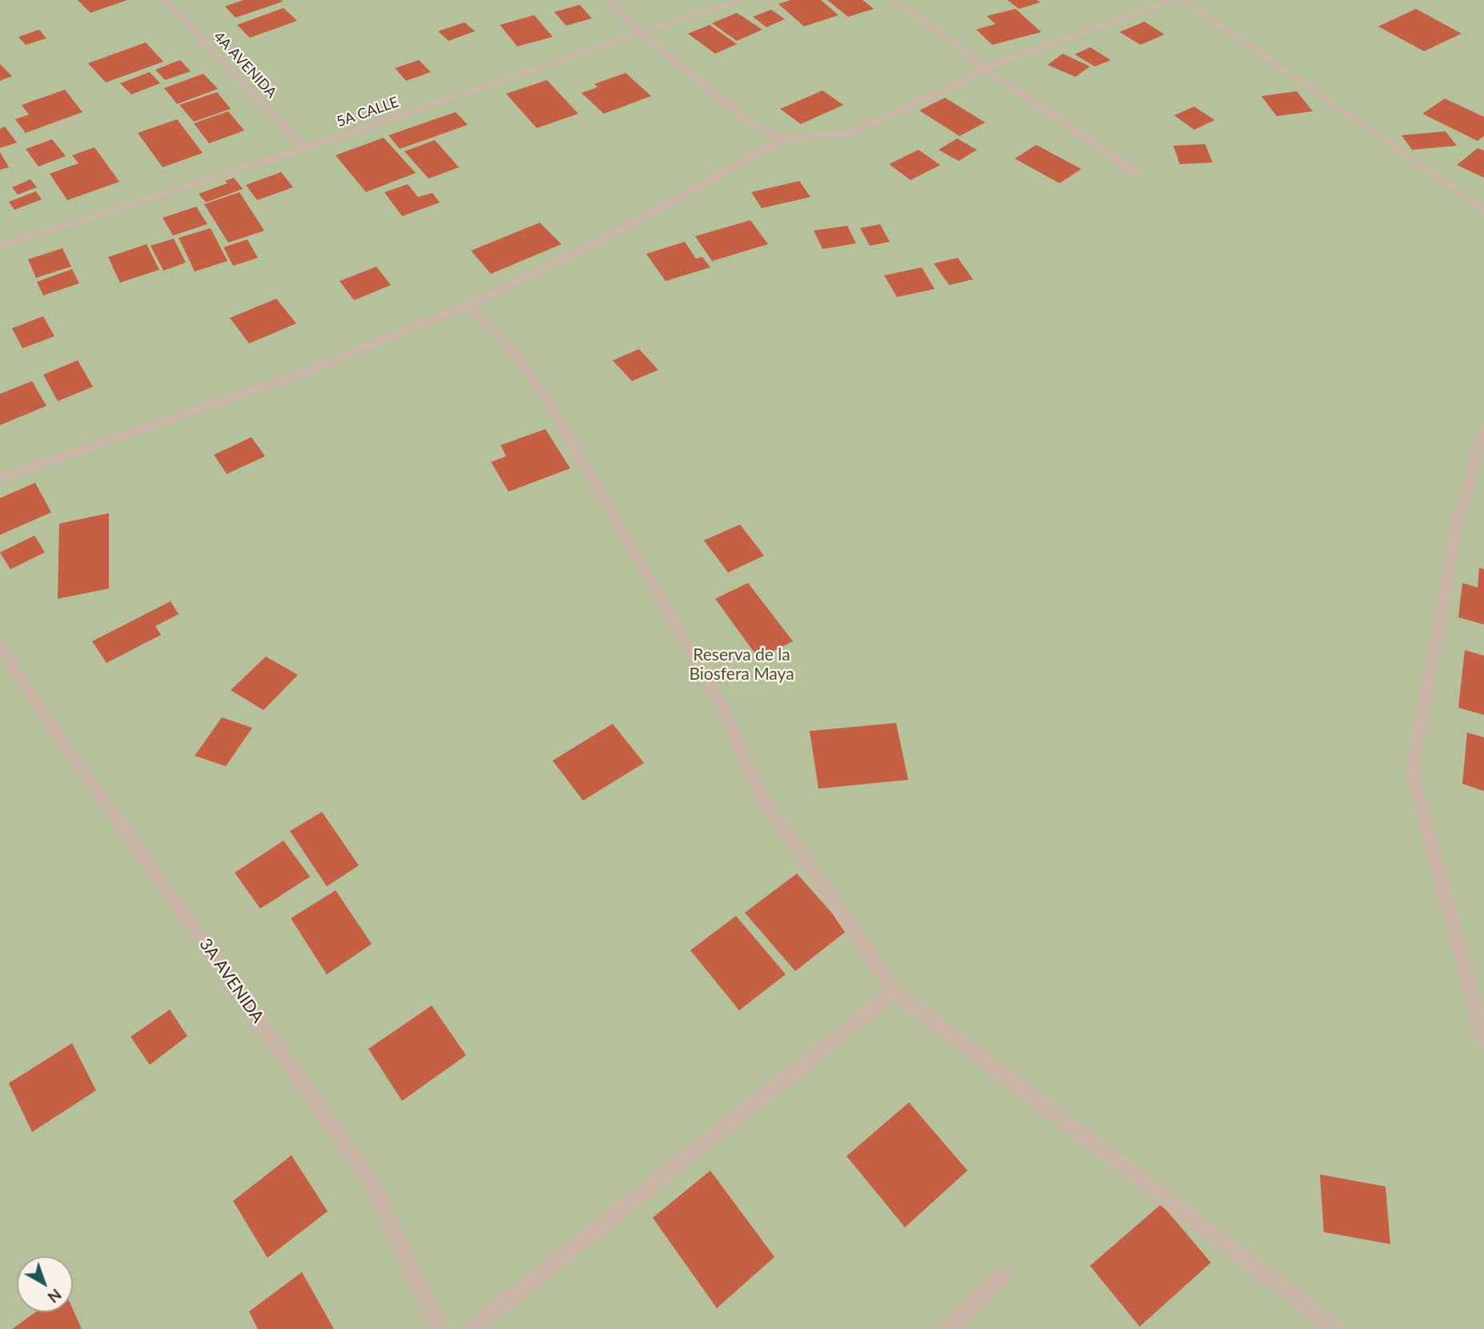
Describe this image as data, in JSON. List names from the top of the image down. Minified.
{"streets":{"street":["4A AVENIDA","5A CALLE","3A AVENIDA"]},"crossings":[["4A AVENIDA","5A CALLE"]],"parks":["Reserva de la Biosfera Maya"],"north":"bottom right"}
